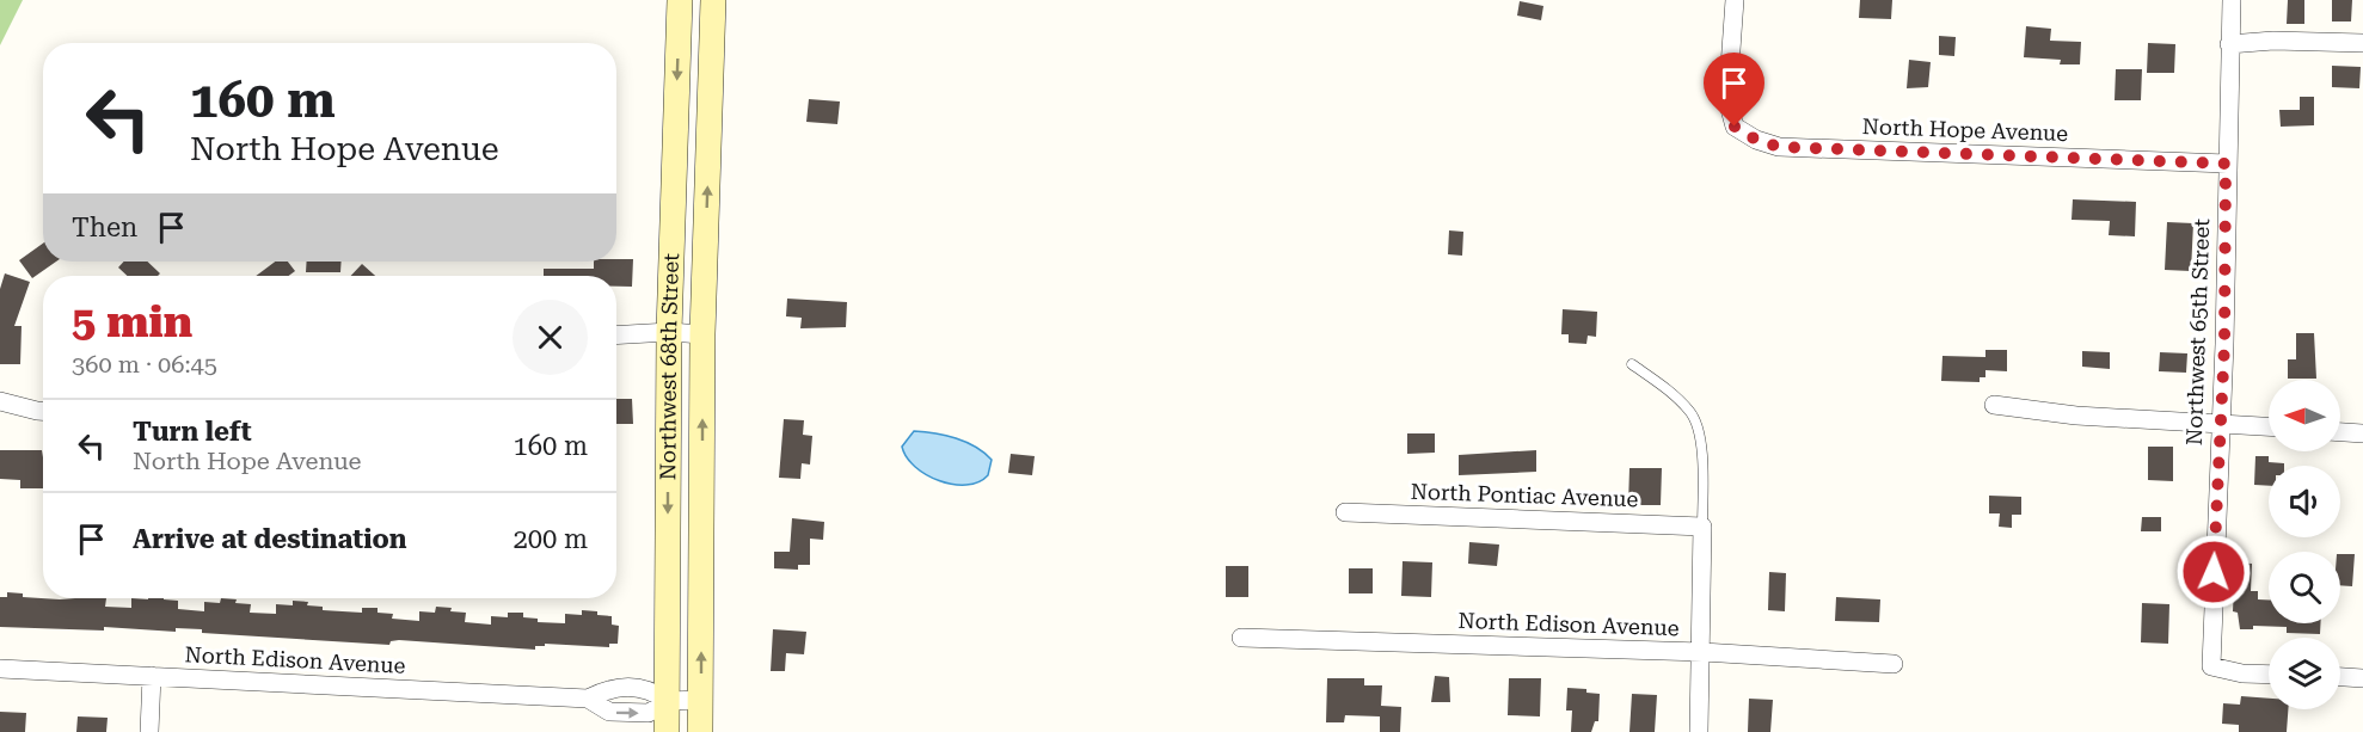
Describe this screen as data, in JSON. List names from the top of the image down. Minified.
{"streets":{"main road":["Northwest 68th Street"],"street":["North Hope Avenue","Northwest 65th Street","North Pontiac Avenue","North Edison Avenue"]},"crossings":[["North Hope Avenue","Northwest 65th Street"],["Northwest 68th Street","North Edison Avenue"]],"north":"left","page":{"turn":["160 m","North Hope Avenue"],"then":"Then","heading":["5 min","360 m · 06:45"],"list":[{"name":"Turn left","note":"North Hope Avenue","value":"160 m"},{"name":"Arrive at destination","value":"200 m"}]}}
